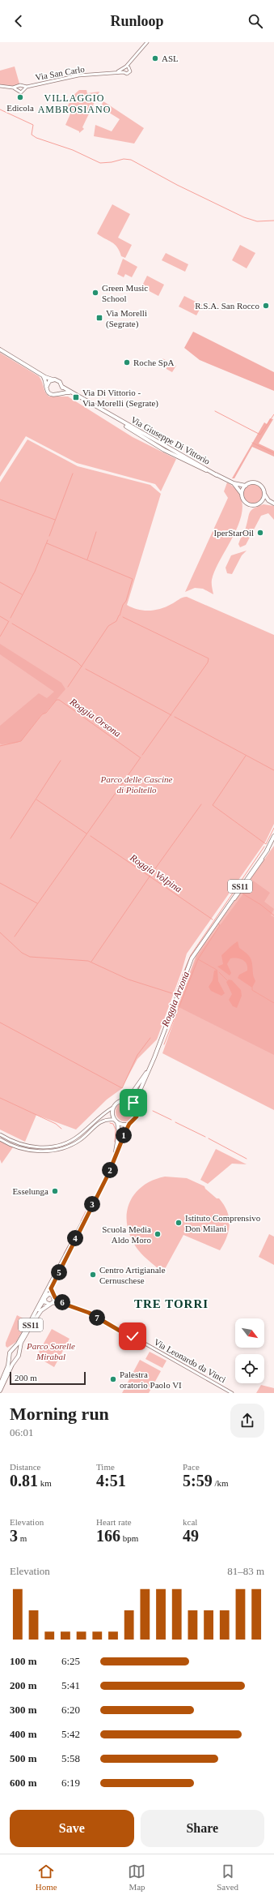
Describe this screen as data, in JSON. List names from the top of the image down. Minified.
{"streets":{"main road":["Via Giuseppe Di Vittorio","SS11"],"street":["Via San Carlo","Via Leonardo da Vinci"]},"districts":["VILLAGGIO AMBROSIANO","TRE TORRI"],"water":["Roggia Orsona","Roggia Volpina","Roggia Arzona"],"parks":["Parco delle Cascine di Pioltello","Parco Sorelle Mirabal"],"places":{"other":["ASL","Edicola","Green Music School","R.S.A. San Rocco","Roche SpA","IperStarOil","Esselunga","Istituto Comprensivo Don Milani","Scuola Media Aldo Moro","Centro Artigianale Cernuschese","Palestra oratorio Paolo VI"],"transit":["Via Morelli (Segrate)","Via Di Vittorio - Via Morelli (Segrate)"]},"scale_bar":"200 m","north":"bottom right","page":{"header":"Runloop","pins":["1","2","3","4","5","6","7"],"scale":"200 m","heading":["Morning run","06:01"],"stats":[["Distance","0.81 km"],["Time","4:51"],["Pace","5:59 /km"],["Elevation","3 m"],["Heart rate","166 bpm"],["kcal","49"]],"chart":["Elevation","81–83 m"],"list":[{"name":"100 m","note":"6:25"},{"name":"200 m","note":"5:41"},{"name":"300 m","note":"6:20"},{"name":"400 m","note":"5:42"},{"name":"500 m","note":"5:58"},{"name":"600 m","note":"6:19"}],"buttons":["Save","Share"],"tabs":["Home","Map","Saved"]}}
